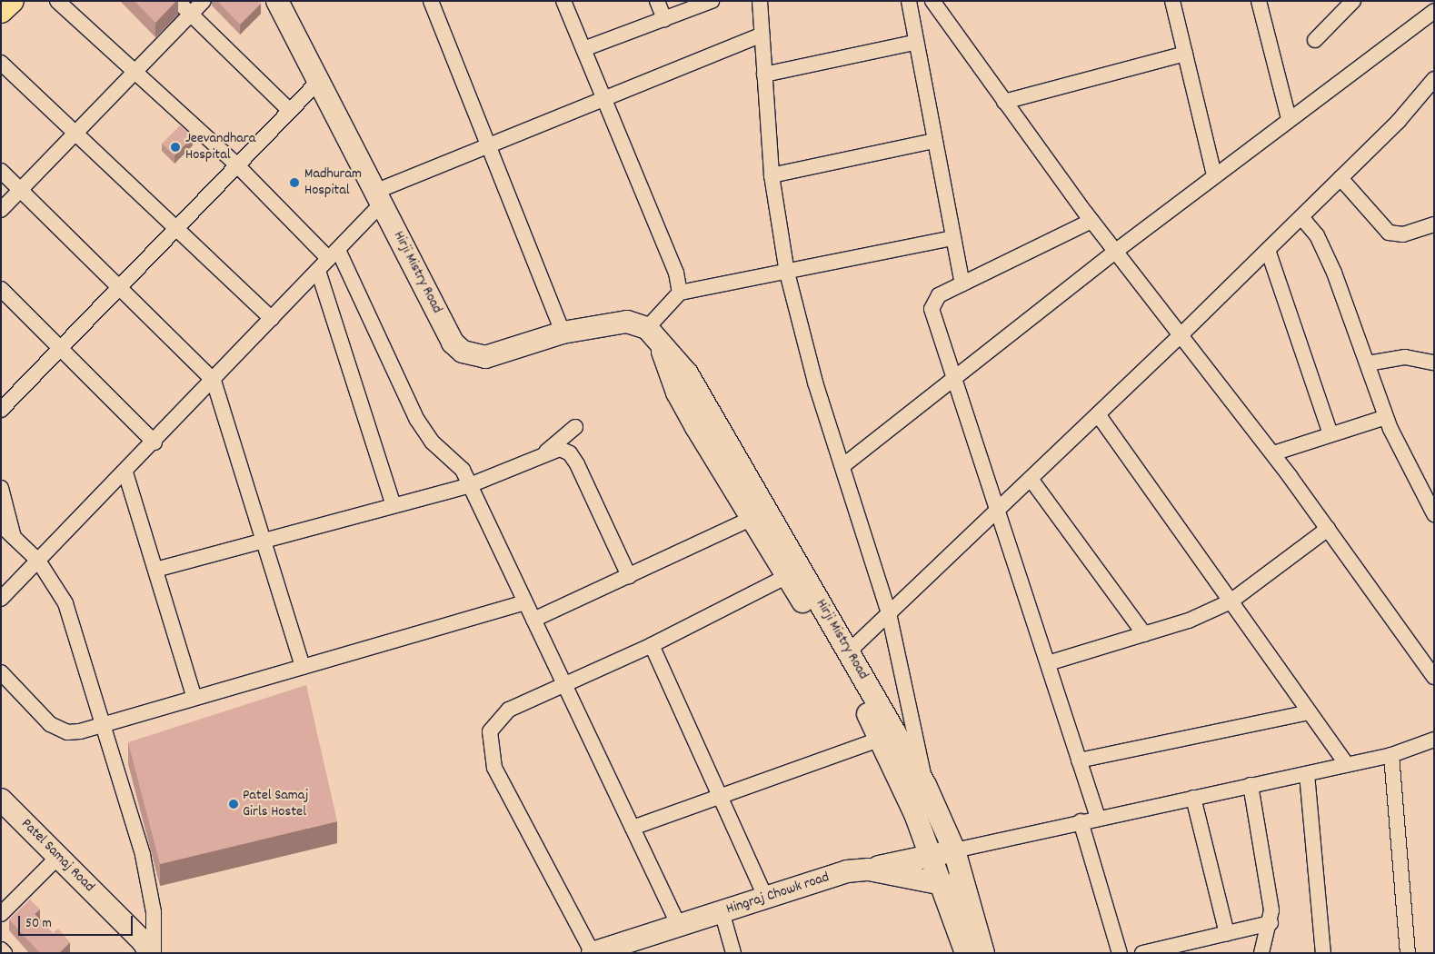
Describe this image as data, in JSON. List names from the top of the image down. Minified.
{"streets":{"main road":["Hirji Mistry Road","Patel Samaj Road","Hingraj Chowk road"]},"crossings":[["Hirji Mistry Road","Hingraj Chowk road"]],"places":["Jeevandhara Hospital","Madhuram Hospital","Patel Samaj Girls Hostel"],"scale_bar":"50 m"}
